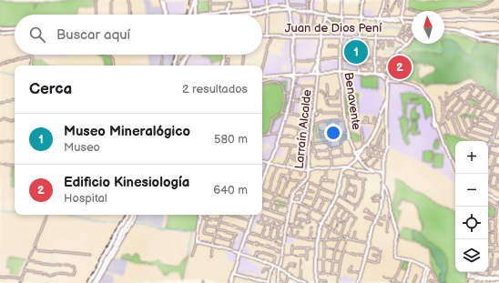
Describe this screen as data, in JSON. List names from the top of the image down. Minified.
{"streets":{"main road":["Juan de Dios Pení","Benavente","Larraín Alcalde"]},"crossings":[["Juan de Dios Pení","Benavente"],["Juan de Dios Pení","Larraín Alcalde"]],"north":"top","page":{"search":"Buscar aquí","pins":["1","2"],"heading":["Cerca","2 resultados"],"list":[{"mark":"1","name":"Museo Mineralógico","note":"Museo","value":"580 m"},{"mark":"2","name":"Edificio Kinesiología","note":"Hospital","value":"640 m"}],"map_buttons":["+","−"]}}
